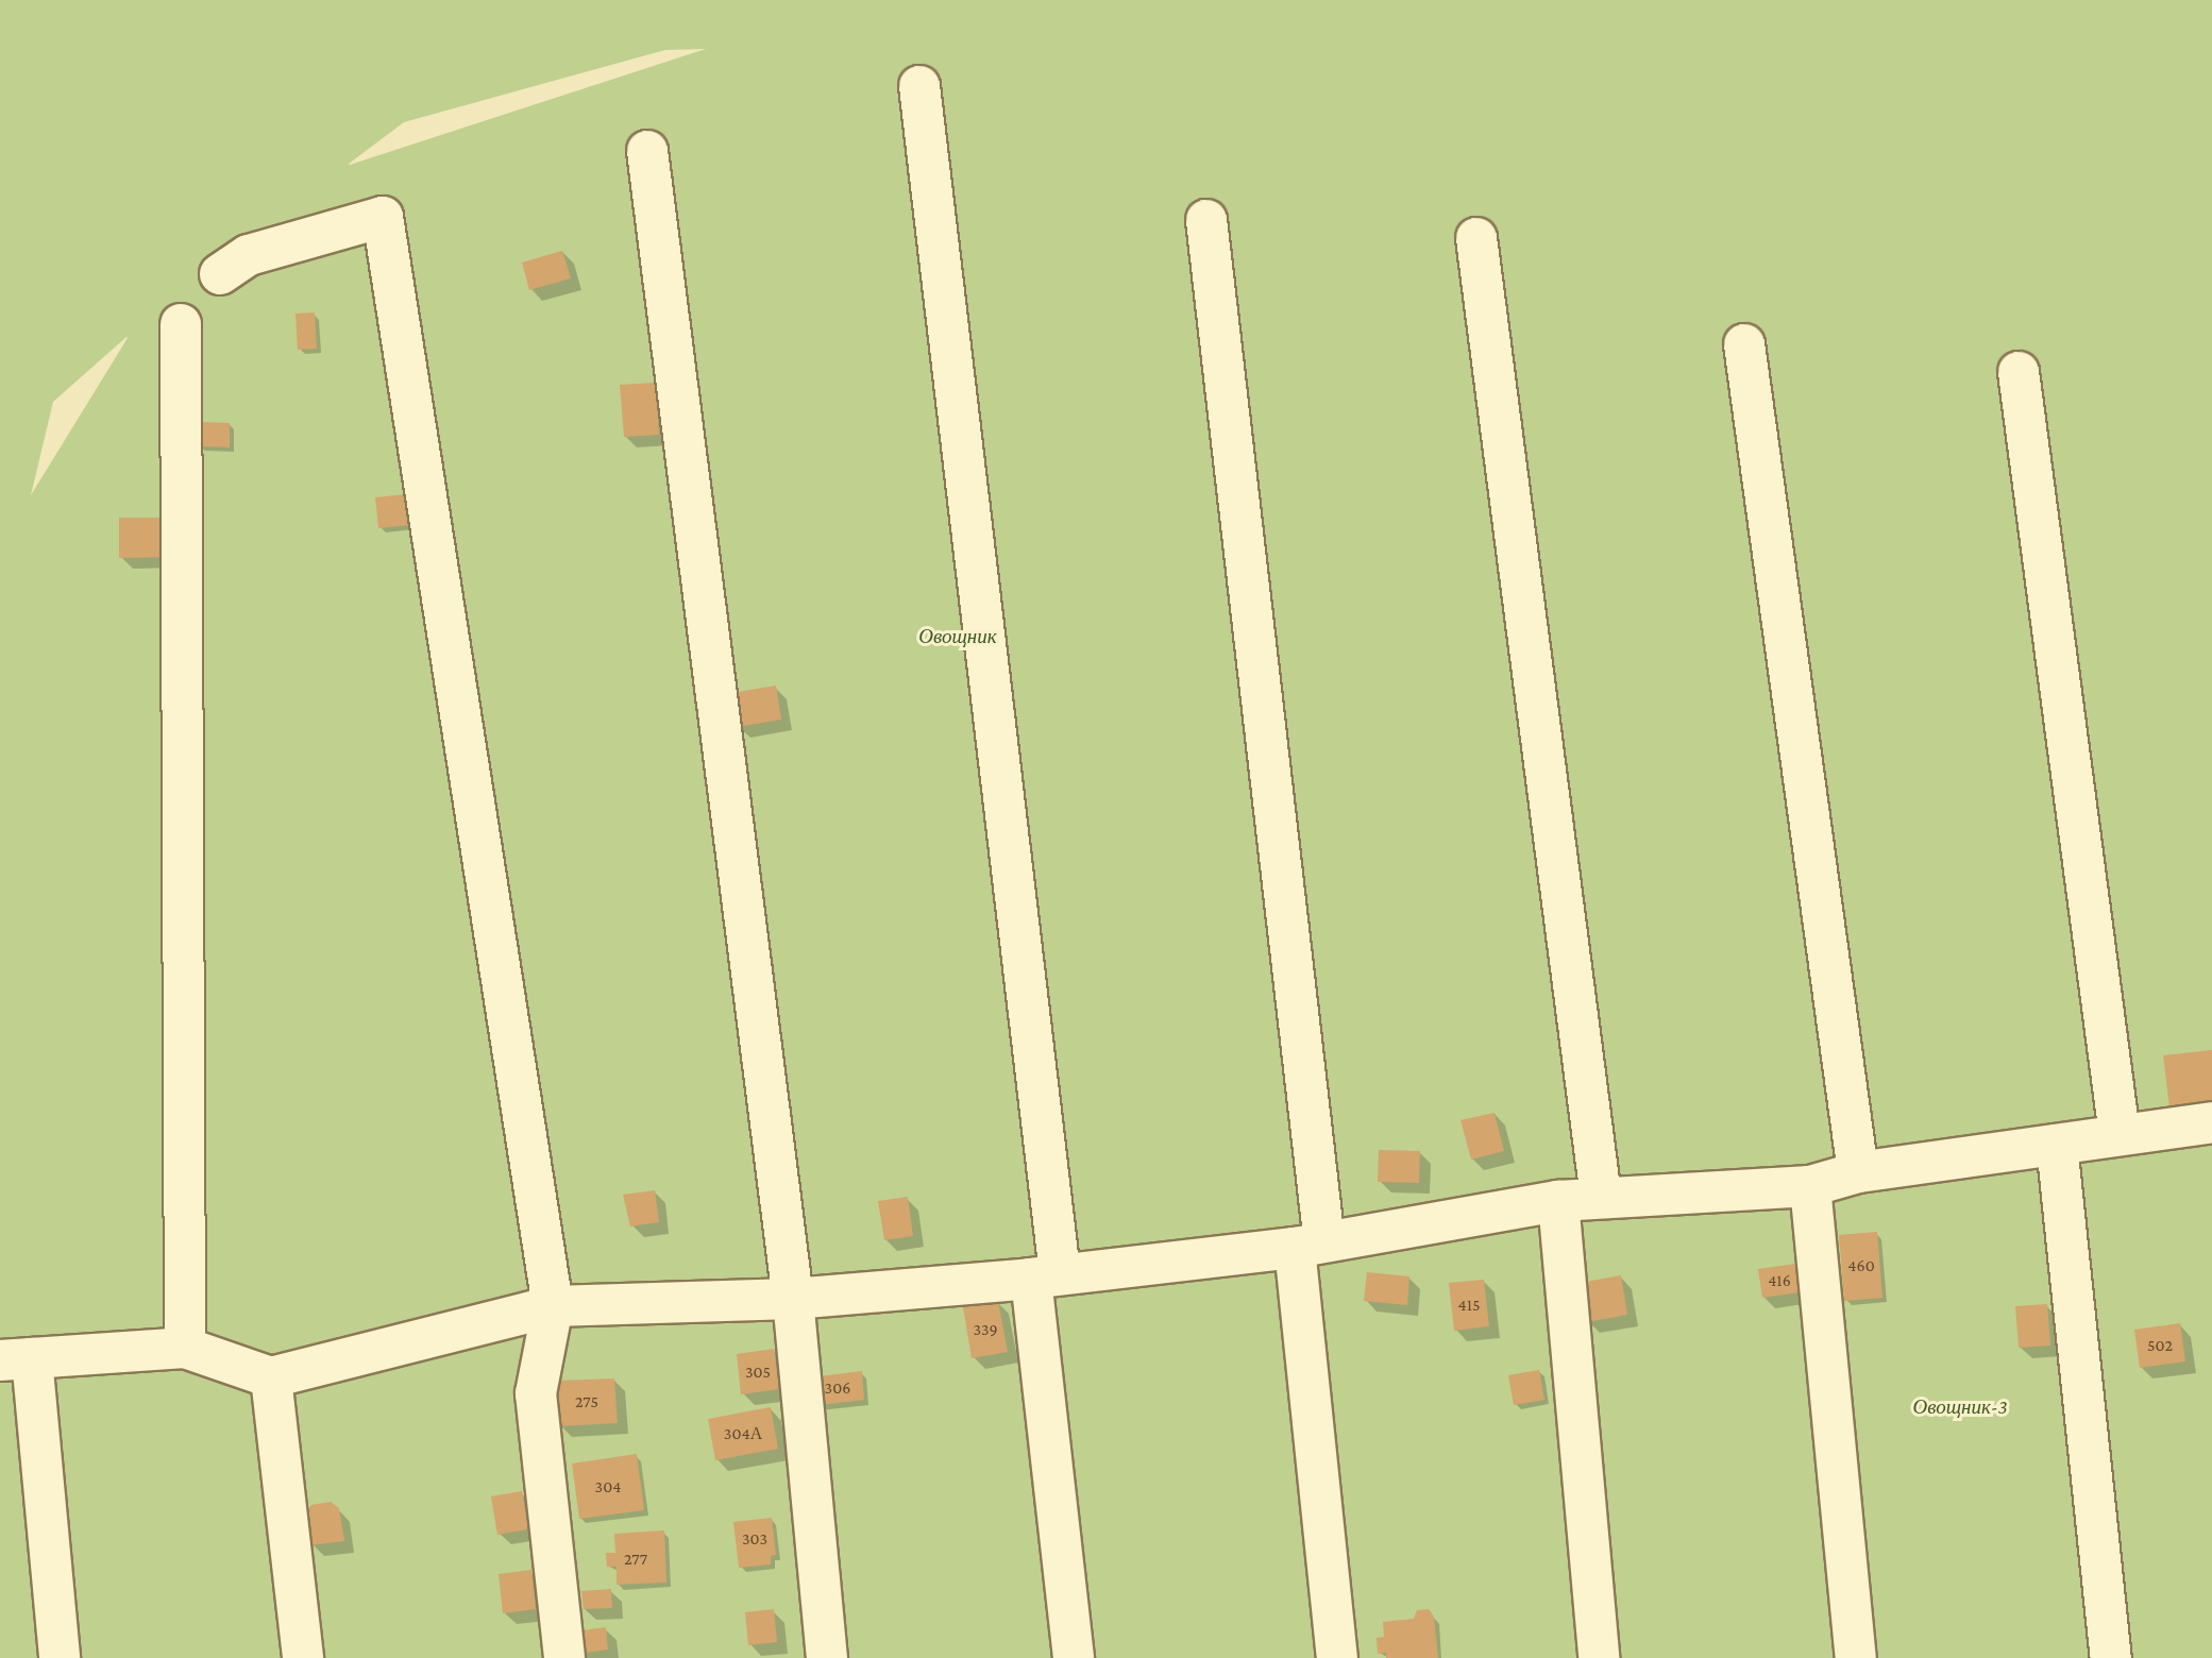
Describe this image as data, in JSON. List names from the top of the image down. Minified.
{"parks":["Овощник","Овощник-3"],"house_numbers":["460","416","415","339","502","305","306","275","304А","304","303","277"]}
